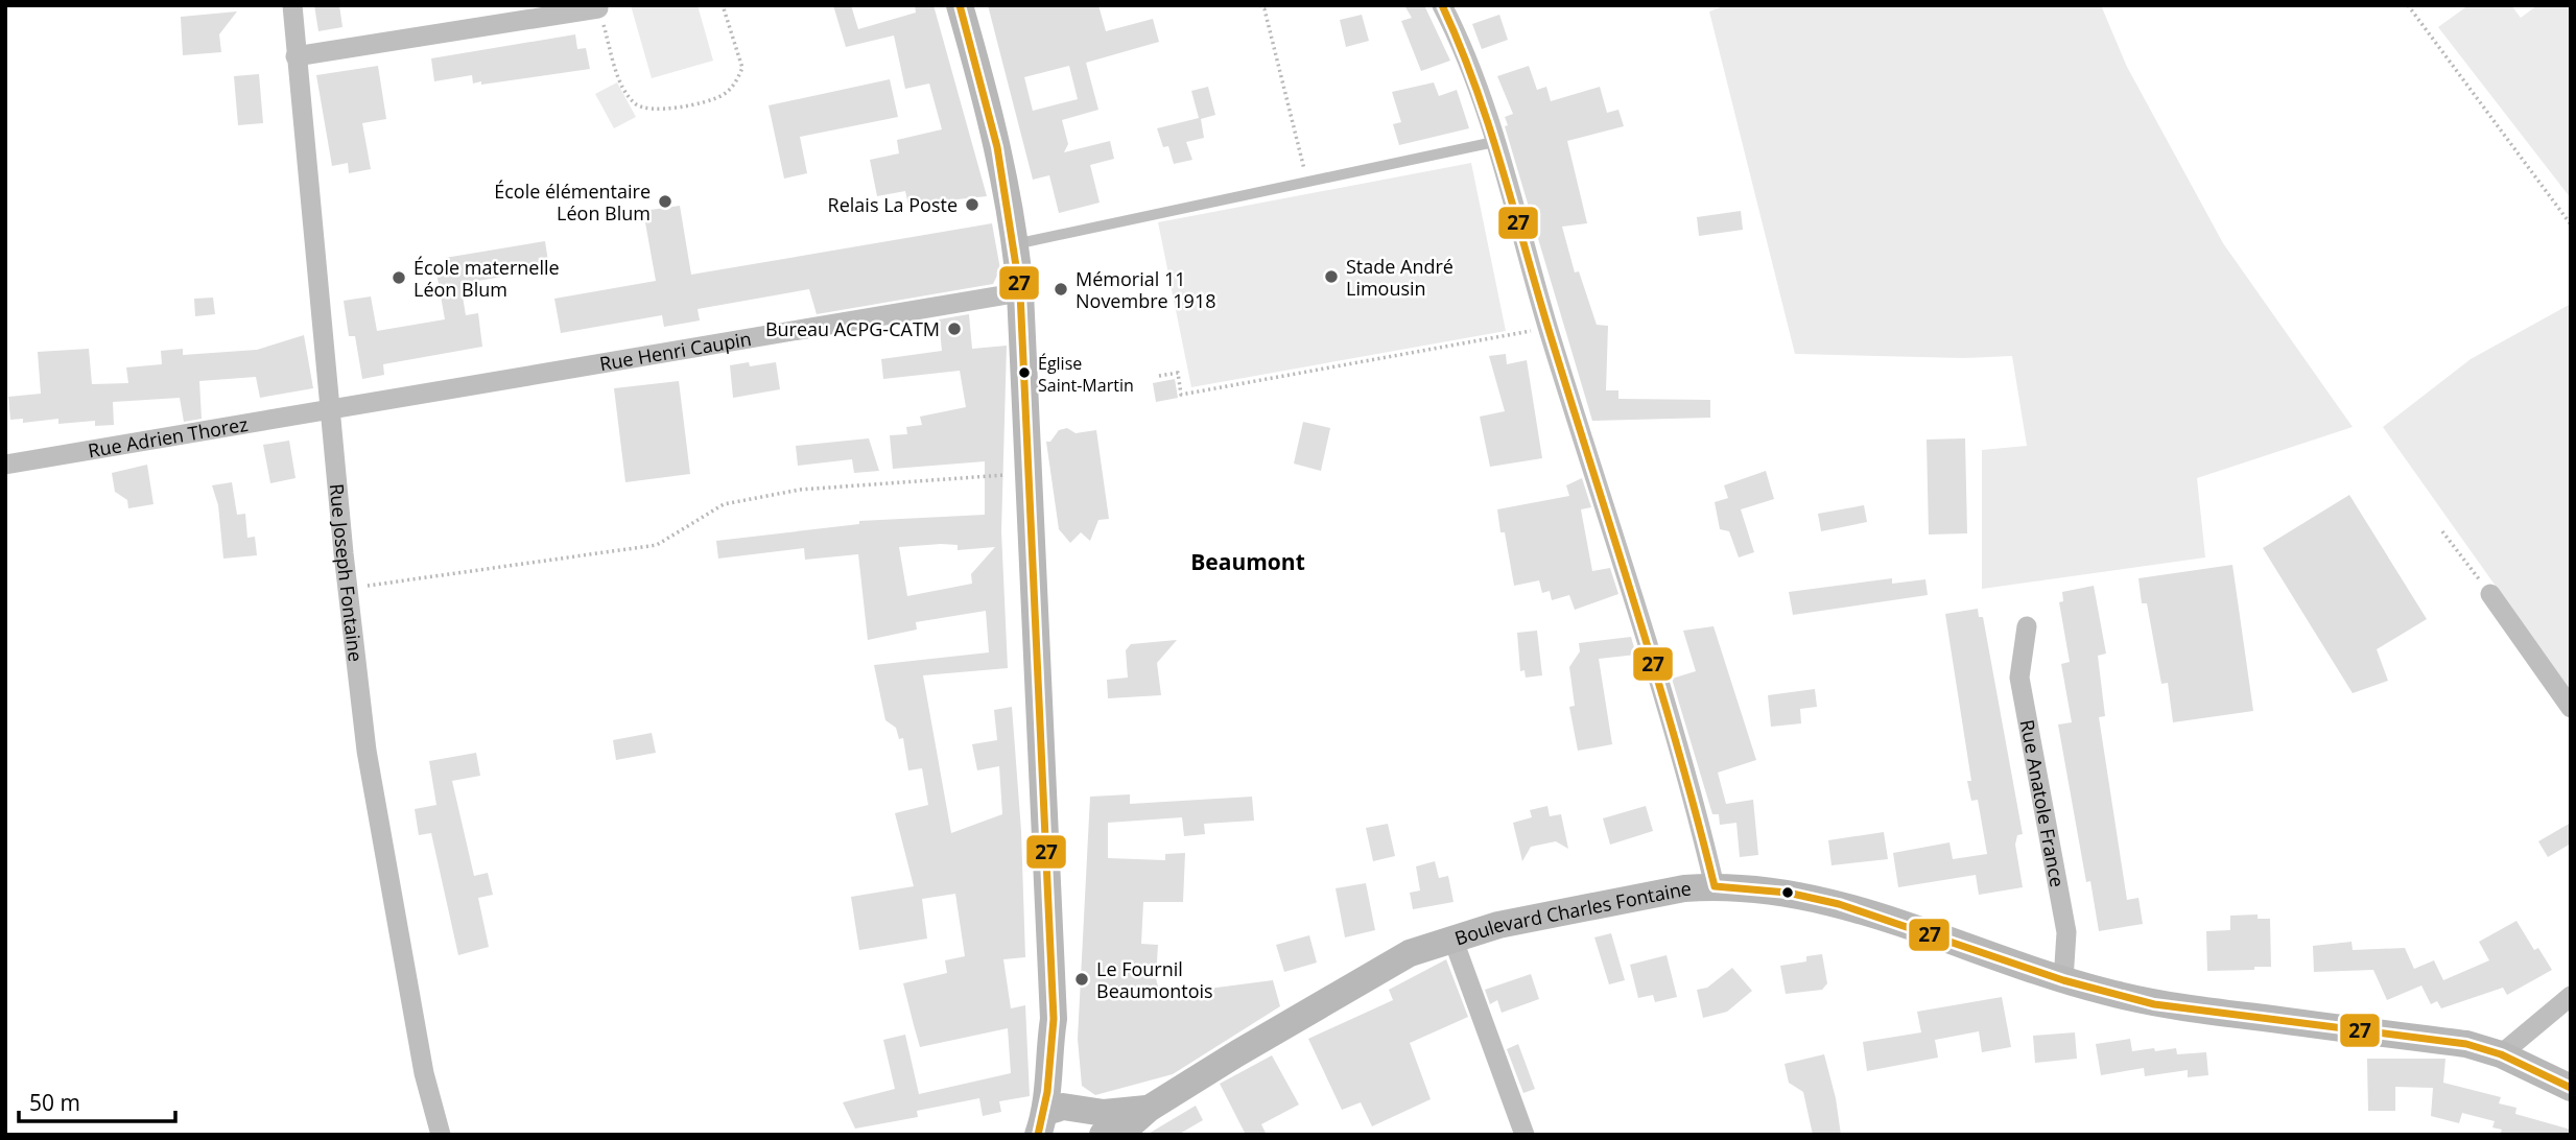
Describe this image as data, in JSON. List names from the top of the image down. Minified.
{"streets":{"street":["Rue Henri Caupin","Rue Adrien Thorez","Rue Joseph Fontaine","Rue Anatole France","Boulevard Charles Fontaine"]},"crossings":[["Rue Henri Caupin","Rue Adrien Thorez"],["Rue Henri Caupin","Rue Joseph Fontaine"],["Rue Adrien Thorez","Rue Joseph Fontaine"],["Rue Anatole France","Boulevard Charles Fontaine"]],"districts":["Beaumont"],"places":["École élémentaire Léon Blum","Relais La Poste","Stade André Limousin","École maternelle Léon Blum","Mémorial 11 Novembre 1918","Bureau ACPG-CATM","Église Saint-Martin","Le Fournil Beaumontois"],"lines":["transit line 27"],"scale_bar":"50 m"}
